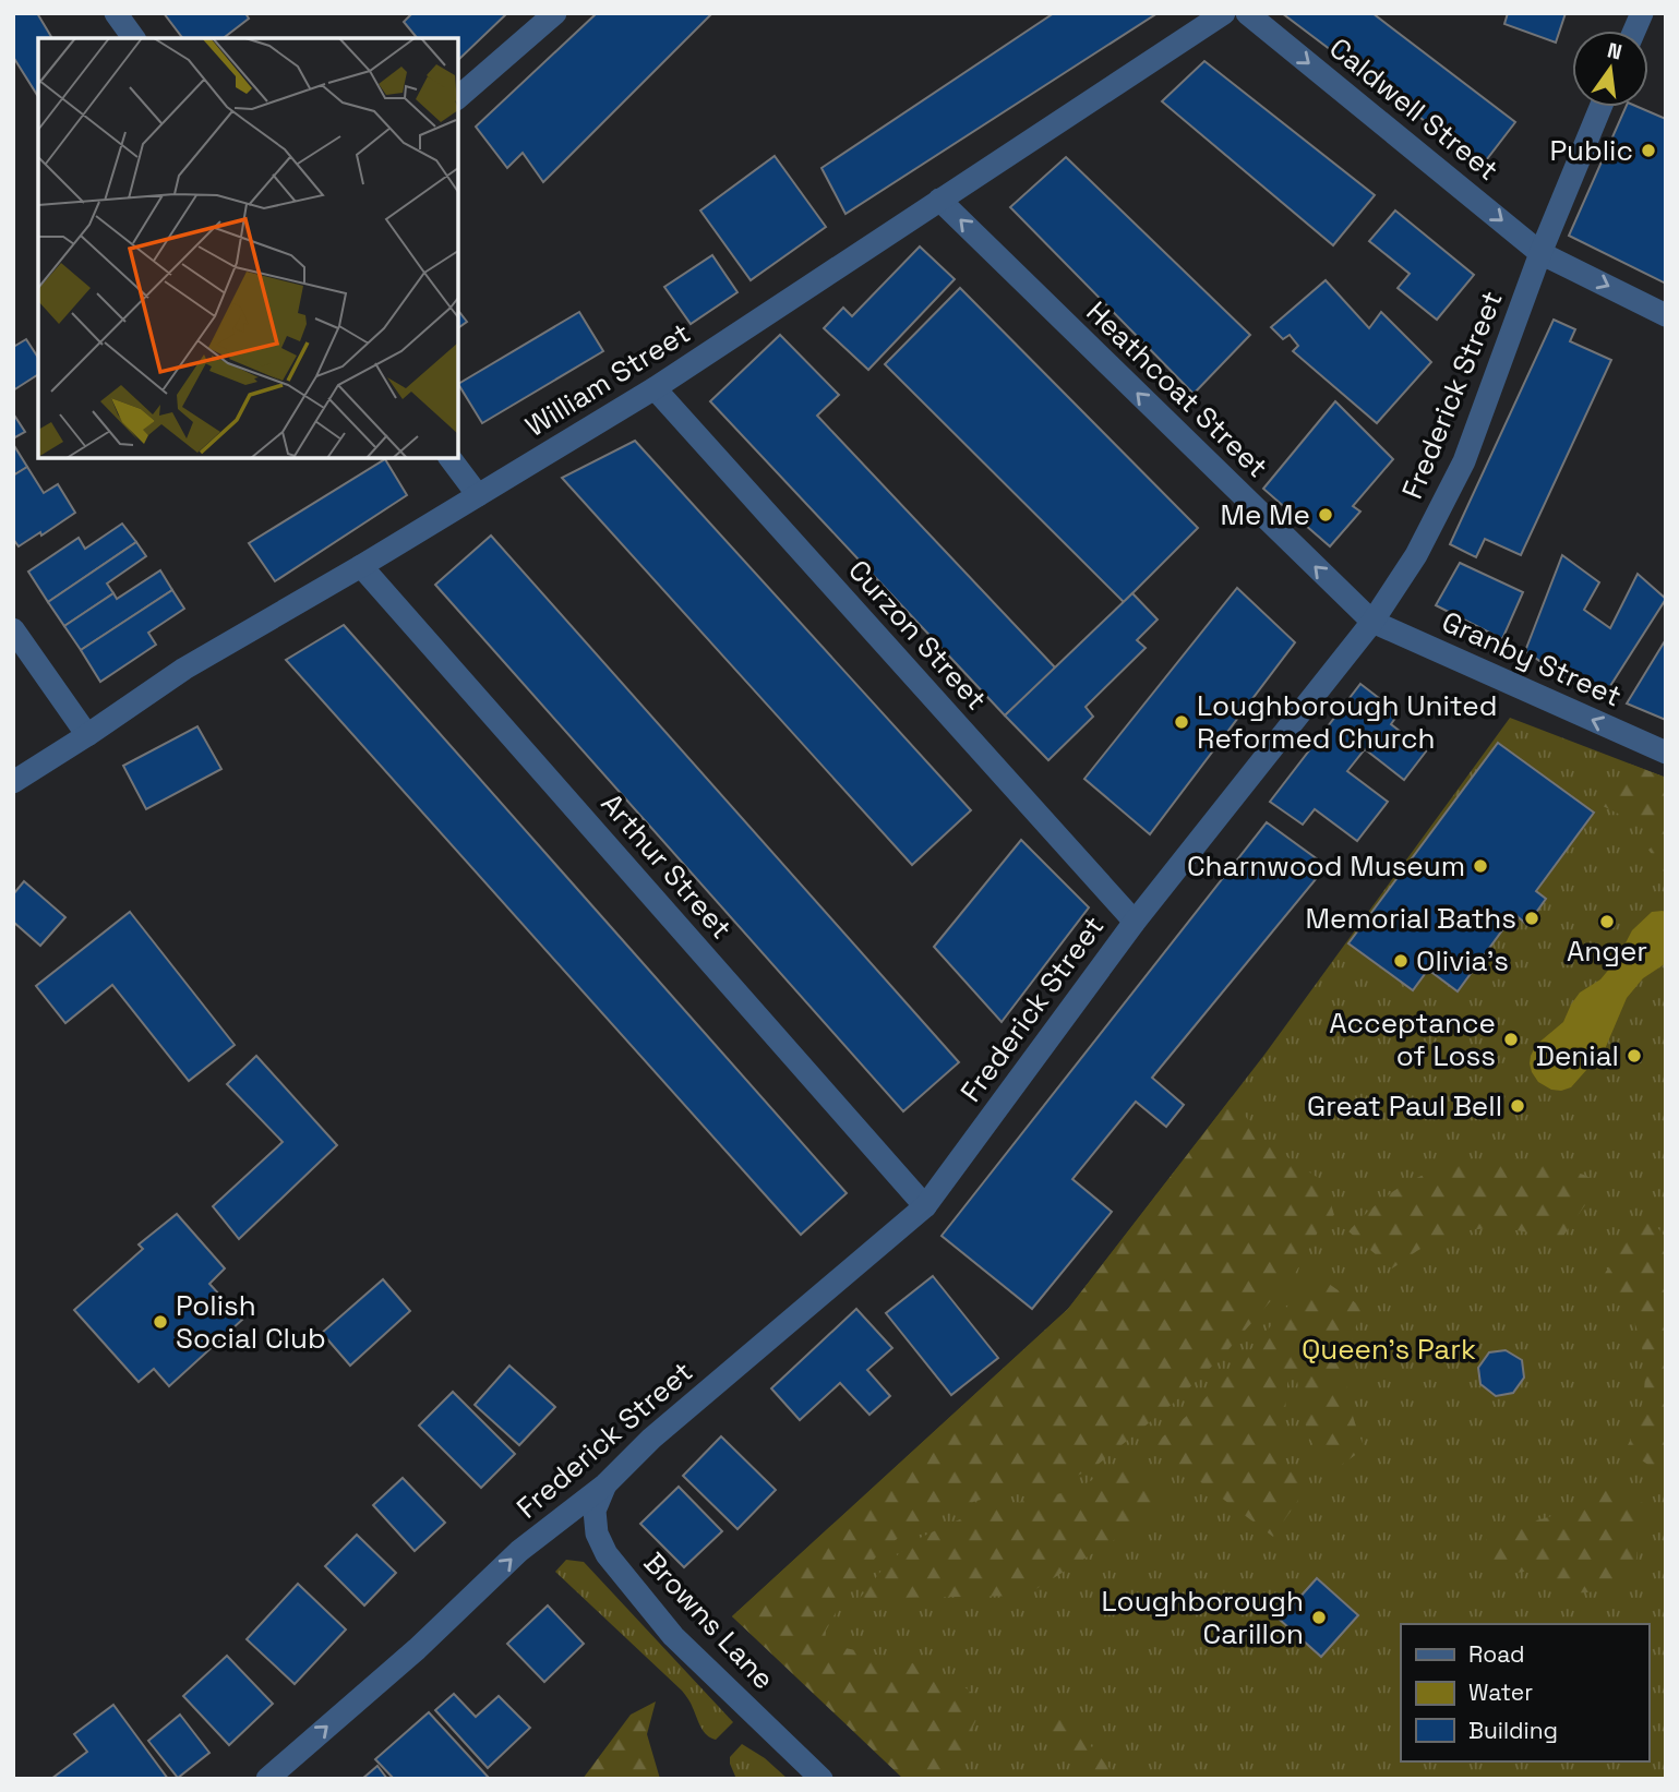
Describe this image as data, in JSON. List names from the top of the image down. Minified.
{"streets":{"street":["Caldwell Street","William Street","Heathcoat Street","Frederick Street","Curzon Street","Granby Street","Arthur Street","Browns Lane"]},"crossings":[["Caldwell Street","Frederick Street"],["William Street","Heathcoat Street"],["William Street","Curzon Street"],["William Street","Arthur Street"],["Heathcoat Street","Frederick Street"],["Heathcoat Street","Granby Street"],["Frederick Street","Curzon Street"],["Frederick Street","Granby Street"],["Frederick Street","Arthur Street"],["Frederick Street","Browns Lane"]],"one_way":["Caldwell Street","Heathcoat Street","Granby Street"],"parks":["Queen's Park"],"places":["Public","Me Me","Loughborough United Reformed Church","Charnwood Museum","Memorial Baths","Anger","Olivia's","Acceptance of Loss","Denial","Great Paul Bell","Polish Social Club","Loughborough Carillon"],"legend":["Road","Water","Building"],"north":"top"}
